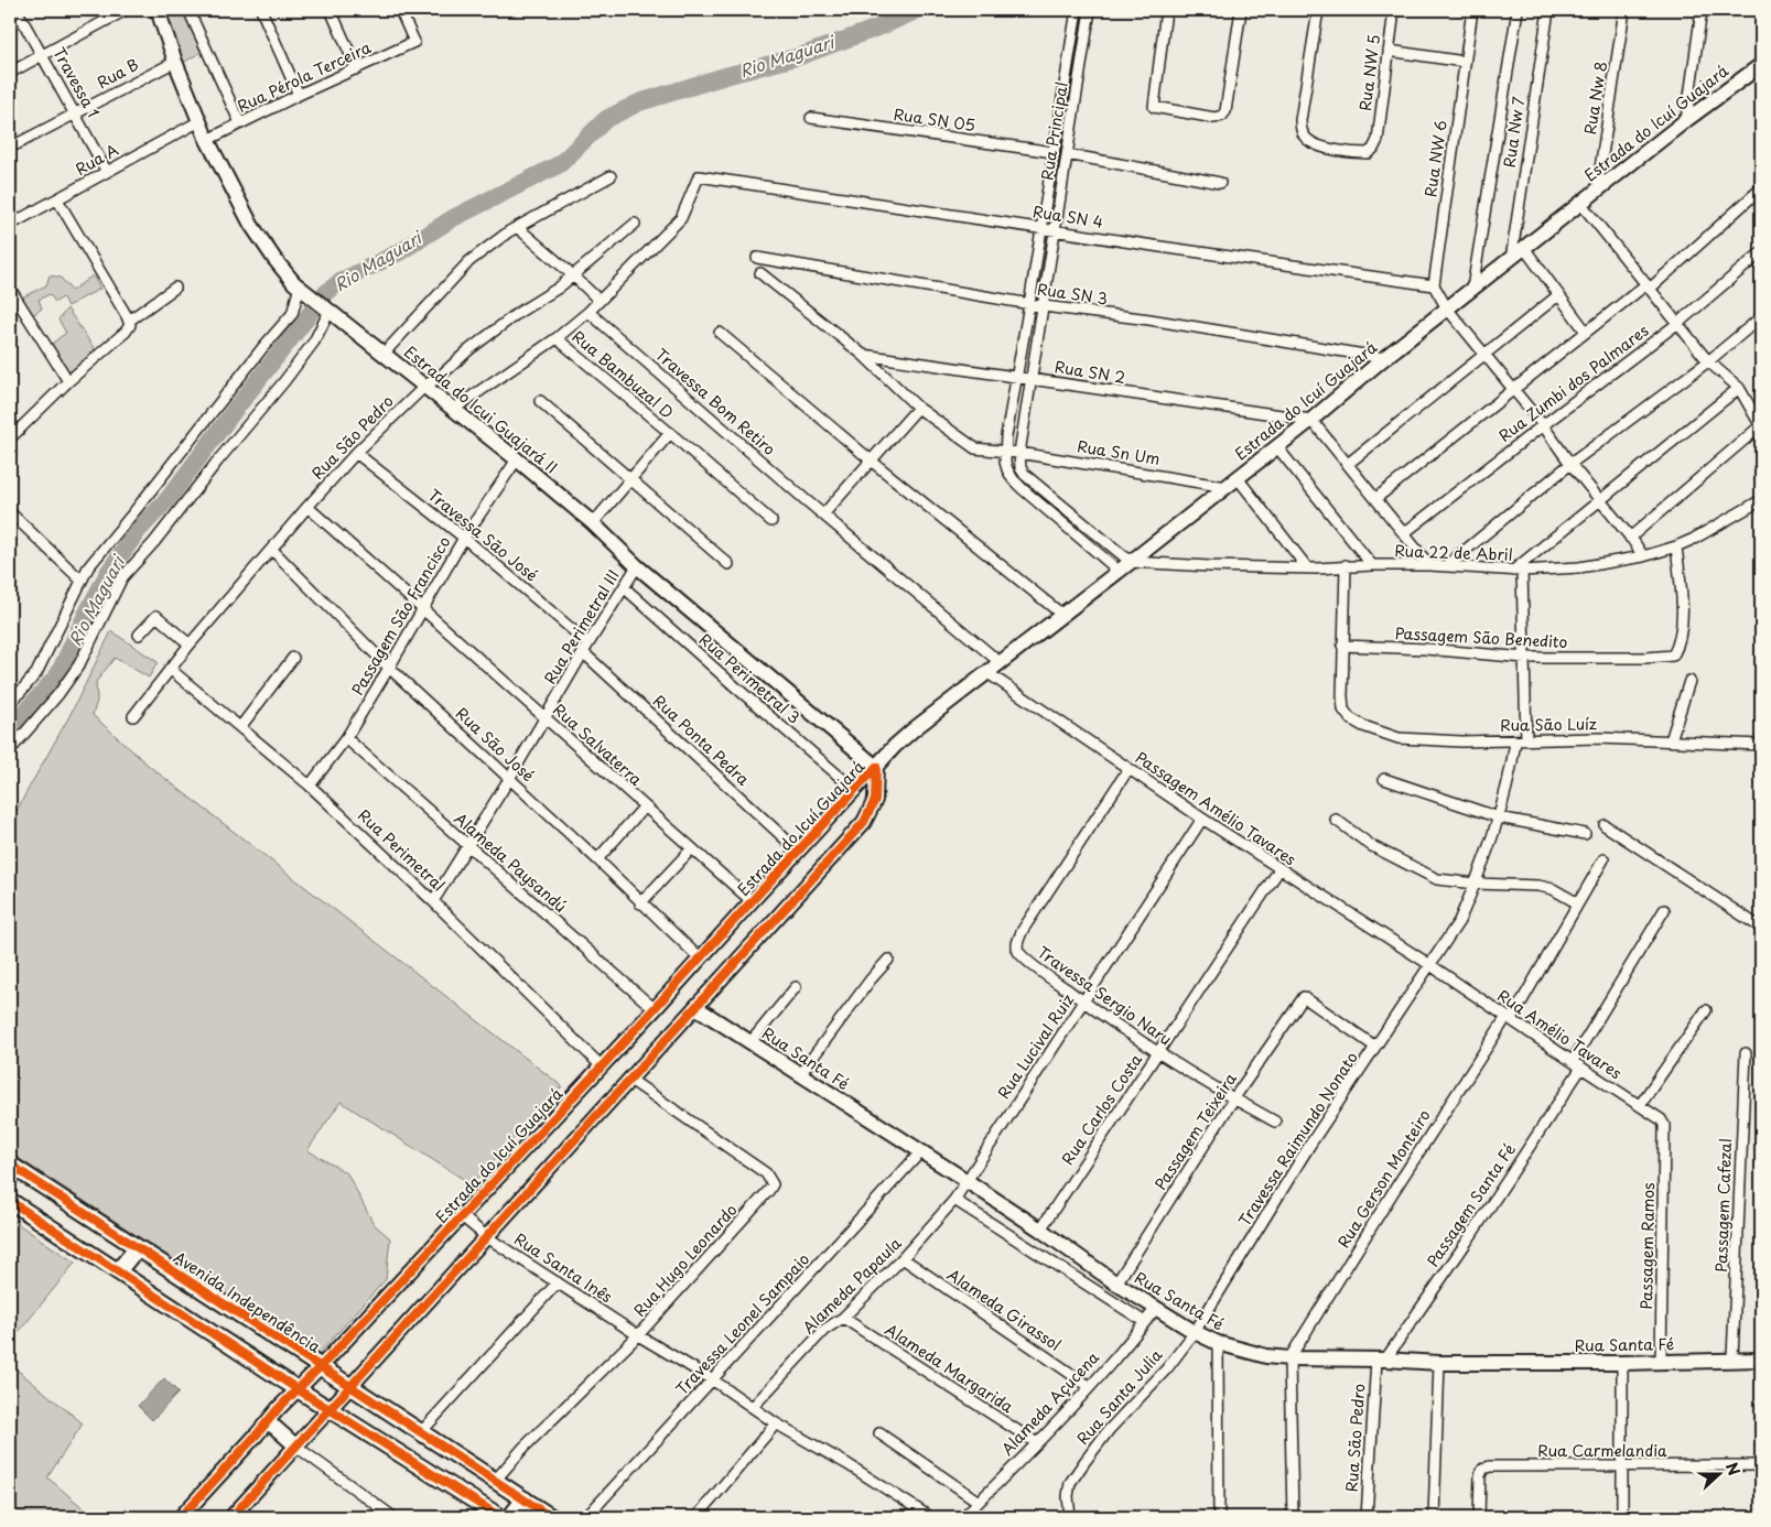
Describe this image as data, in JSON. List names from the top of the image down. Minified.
{"streets":{"main road":["Estrada do Icuí Guajará","Estrada do Icui Guajará II","Rua Santa Fé","Avenida Independência"],"street":["Rua NW 5","Rua B","Rua Pérola Terceira","Travessa 1","Rua Nw 8","Rua SN 05","Rua Principal","Rua Nw 7","Rua NW 6","Rua A","Rua SN 4","Rua SN 3","Rua SN 2","Rua Bambuzal D","Rua Zumbi dos Palmares","Travessa Bom Retiro","Rua São Pedro","Rua Sn Um","Travessa São José","Rua 22 de Abril","Passagem São Francisco","Rua Perimetral III","Passagem São Benedito","Rua Perimetral 3","Rua São Luíz","Rua Ponta Pedra","Rua São José","Rua Salvaterra","Passagem Amélio Tavares","Rua Perimetral","Alameda Paysandú","Travessa Sergio Naru","Rua Amélio Tavares","Rua Lucival Ruiz","Rua Carlos Costa","Passagem Teixeira","Travessa Raimundo Nonato","Rua Gerson Monteiro","Passagem Santa Fé","Passagem Cafezal","Passagem Ramos","Rua Hugo Leonardo","Rua Santa Inês","Alameda Papaula","Alameda Girassol","Travessa Leonel Sampaio","Alameda Margarida","Rua Santa Julia","Alameda Açucena","Rua Carmelandia"]},"crossings":[["Rua B","Travessa 1"],["Rua B","Estrada do Icui Guajará II"],["Rua Pérola Terceira","Estrada do Icui Guajará II"],["Travessa 1","Rua A"],["Rua Nw 8","Estrada do Icuí Guajará"],["Rua SN 05","Rua Principal"],["Estrada do Icuí Guajará","Rua Nw 7"],["Estrada do Icuí Guajará","Rua SN 3"],["Estrada do Icuí Guajará","Rua SN 2"],["Estrada do Icuí Guajará","Travessa Bom Retiro"],["Estrada do Icuí Guajará","Estrada do Icui Guajará II"],["Estrada do Icuí Guajará","Rua Sn Um"],["Estrada do Icuí Guajará","Rua 22 de Abril"],["Estrada do Icuí Guajará","Rua Perimetral 3"],["Estrada do Icuí Guajará","Rua Ponta Pedra"],["Estrada do Icuí Guajará","Rua São José"],["Estrada do Icuí Guajará","Rua Salvaterra"],["Estrada do Icuí Guajará","Passagem Amélio Tavares"],["Estrada do Icuí Guajará","Rua Perimetral"],["Estrada do Icuí Guajará","Alameda Paysandú"],["Estrada do Icuí Guajará","Rua Santa Fé"],["Estrada do Icuí Guajará","Rua Hugo Leonardo"],["Estrada do Icuí Guajará","Rua Santa Inês"],["Estrada do Icuí Guajará","Avenida Independência"],["Rua Principal","Rua SN 4"],["Rua Principal","Rua SN 3"],["Rua Principal","Rua SN 2"],["Rua Principal","Rua Sn Um"],["Rua NW 6","Rua SN 4"],["Rua A","Estrada do Icui Guajará II"],["Rua SN 2","Rua Sn Um"],["Estrada do Icui Guajará II","Rua São Pedro"],["Estrada do Icui Guajará II","Passagem São Francisco"],["Estrada do Icui Guajará II","Rua Perimetral III"],["Rua São Pedro","Travessa São José"],["Rua São Pedro","Rua São José"],["Rua São Pedro","Rua Salvaterra"],["Rua São Pedro","Rua Perimetral"],["Rua São Pedro","Rua Santa Fé"],["Rua São Pedro","Passagem Santa Fé"],["Travessa São José","Passagem São Francisco"],["Travessa São José","Rua Perimetral III"],["Rua 22 de Abril","Passagem São Benedito"],["Rua 22 de Abril","Travessa Raimundo Nonato"],["Passagem São Francisco","Rua São José"],["Passagem São Francisco","Rua Salvaterra"],["Passagem São Francisco","Rua Perimetral"],["Passagem São Francisco","Alameda Paysandú"],["Rua Perimetral III","Rua Perimetral 3"],["Rua Perimetral III","Rua Ponta Pedra"],["Rua Perimetral III","Rua São José"],["Rua Perimetral III","Rua Salvaterra"],["Rua Perimetral III","Rua Perimetral"],["Rua Perimetral III","Alameda Paysandú"],["Passagem São Benedito","Rua São Luíz"],["Passagem São Benedito","Travessa Raimundo Nonato"],["Rua São Luíz","Travessa Raimundo Nonato"],["Passagem Amélio Tavares","Travessa Sergio Naru"],["Passagem Amélio Tavares","Rua Amélio Tavares"],["Passagem Amélio Tavares","Rua Lucival Ruiz"],["Passagem Amélio Tavares","Rua Carlos Costa"],["Passagem Amélio Tavares","Travessa Raimundo Nonato"],["Travessa Sergio Naru","Rua Lucival Ruiz"],["Travessa Sergio Naru","Rua Carlos Costa"],["Travessa Sergio Naru","Passagem Teixeira"],["Rua Amélio Tavares","Travessa Raimundo Nonato"],["Rua Amélio Tavares","Rua Gerson Monteiro"],["Rua Amélio Tavares","Passagem Santa Fé"],["Rua Amélio Tavares","Passagem Ramos"],["Rua Lucival Ruiz","Rua Santa Fé"],["Rua Lucival Ruiz","Alameda Papaula"],["Rua Santa Fé","Rua Carlos Costa"],["Rua Santa Fé","Passagem Teixeira"],["Rua Santa Fé","Travessa Raimundo Nonato"],["Rua Santa Fé","Rua Gerson Monteiro"],["Rua Santa Fé","Passagem Santa Fé"],["Rua Santa Fé","Passagem Cafezal"],["Rua Santa Fé","Passagem Ramos"],["Rua Santa Fé","Alameda Papaula"],["Rua Santa Fé","Travessa Leonel Sampaio"],["Rua Santa Fé","Rua Santa Julia"],["Rua Santa Fé","Alameda Açucena"],["Passagem Teixeira","Travessa Raimundo Nonato"],["Travessa Raimundo Nonato","Rua Santa Julia"],["Rua Hugo Leonardo","Rua Santa Inês"],["Rua Hugo Leonardo","Avenida Independência"],["Rua Santa Inês","Alameda Papaula"],["Rua Santa Inês","Travessa Leonel Sampaio"],["Alameda Papaula","Alameda Girassol"],["Alameda Papaula","Alameda Margarida"],["Alameda Girassol","Alameda Açucena"],["Alameda Margarida","Alameda Açucena"]],"water":["Rio Maguari"],"north":"right"}
